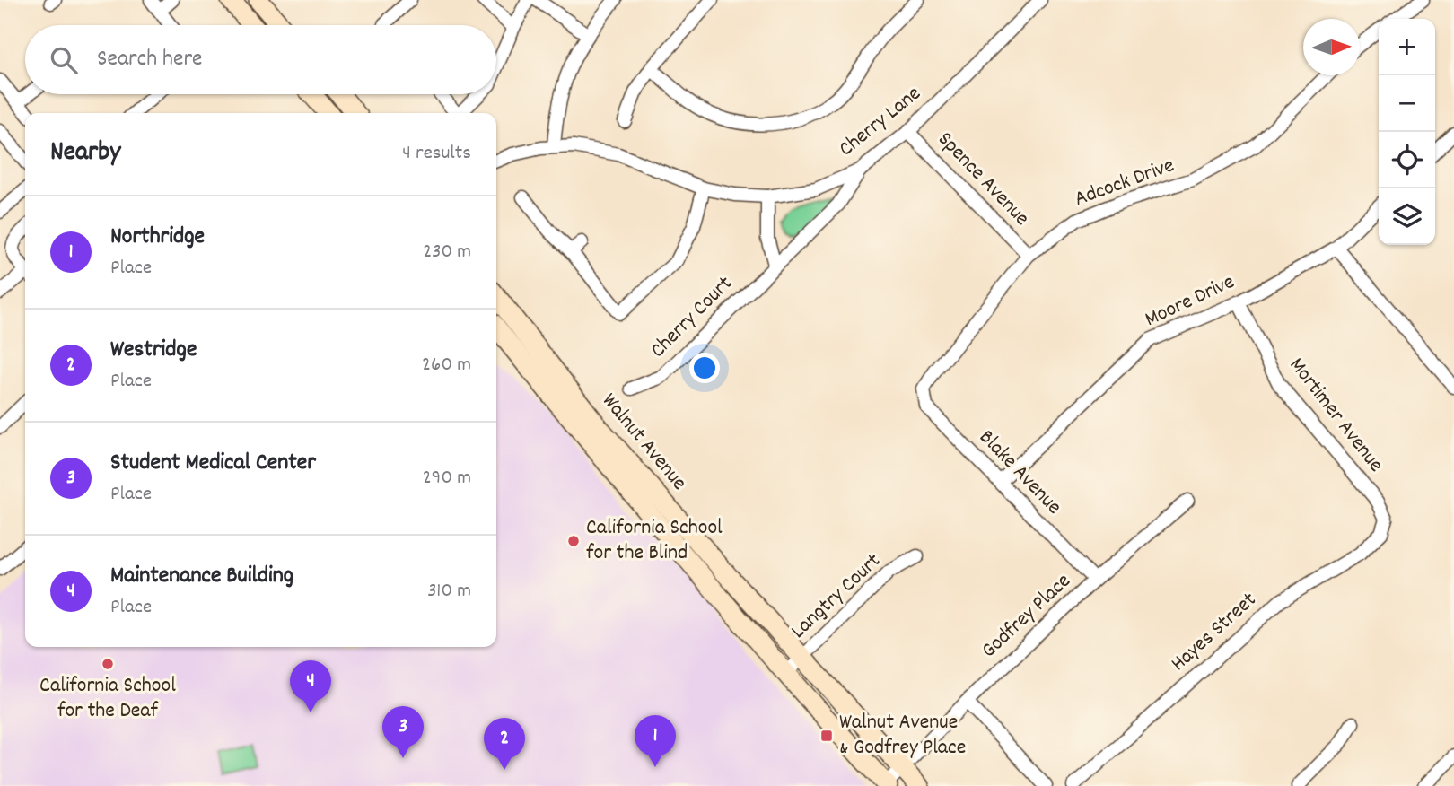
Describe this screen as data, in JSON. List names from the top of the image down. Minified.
{"streets":{"main road":["Walnut Avenue"],"street":["Cherry Lane","Spence Avenue","Adcock Drive","Moore Drive","Cherry Court","Mortimer Avenue","Blake Avenue","Langtry Court","Godfrey Place","Hayes Street"]},"crossings":[["Cherry Lane","Spence Avenue"],["Cherry Lane","Cherry Court"],["Spence Avenue","Adcock Drive"],["Adcock Drive","Blake Avenue"],["Moore Drive","Mortimer Avenue"],["Moore Drive","Blake Avenue"],["Mortimer Avenue","Hayes Street"],["Walnut Avenue","Langtry Court"],["Walnut Avenue","Godfrey Place"],["Blake Avenue","Godfrey Place"]],"places":{"other":["California School for the Blind","California School for the Deaf"],"transit":["Walnut Avenue & Godfrey Place"]},"north":"right","page":{"map_buttons":["+","−"],"search":"Search here","heading":["Nearby","4 results"],"list":[{"mark":"1","name":"Northridge","note":"Place","value":"230 m"},{"mark":"2","name":"Westridge","note":"Place","value":"260 m"},{"mark":"3","name":"Student Medical Center","note":"Place","value":"290 m"},{"mark":"4","name":"Maintenance Building","note":"Place","value":"310 m"}],"pins":["4","3","1","2"]}}
